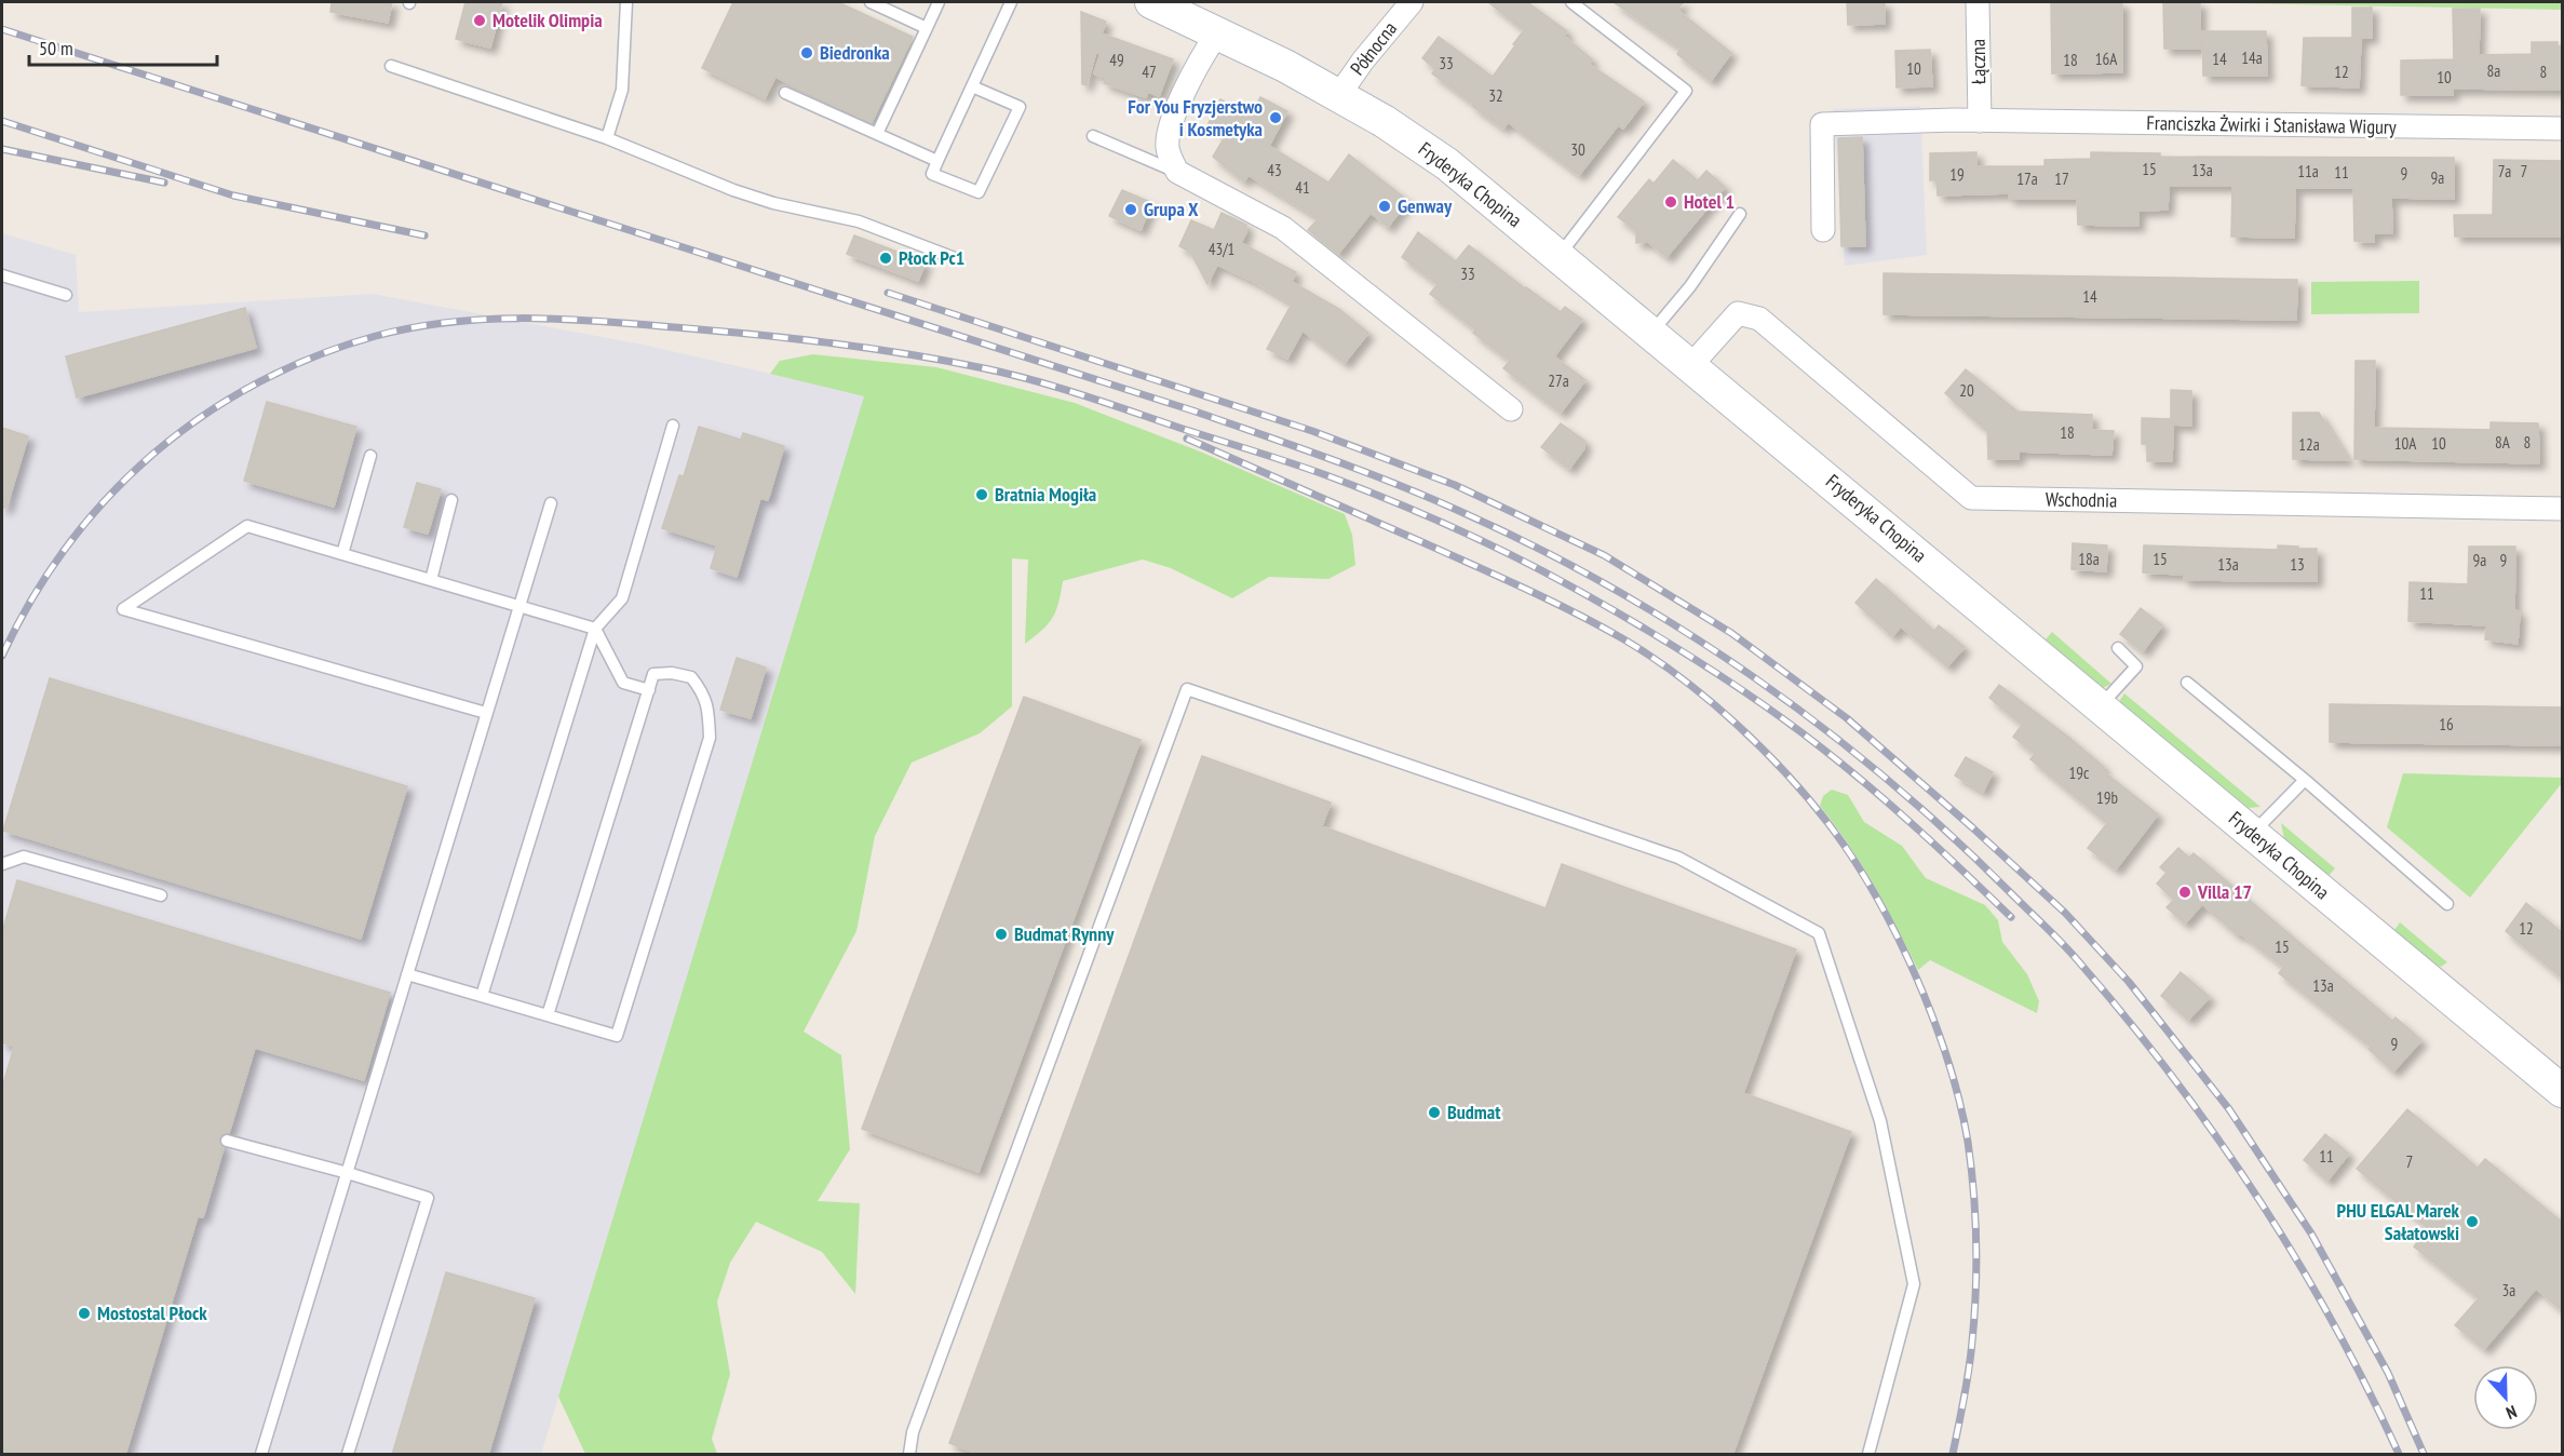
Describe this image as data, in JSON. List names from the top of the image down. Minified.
{"streets":{"street":["Północna","Łączna","Franciszka Żwirki i Stanisława Wigury","Fryderyka Chopina","Wschodnia"]},"crossings":[["Północna","Fryderyka Chopina"],["Łączna","Franciszka Żwirki i Stanisława Wigury"],["Fryderyka Chopina","Wschodnia"]],"places":["Motelik Olimpia","Biedronka","For You Fryzjerstwo i Kosmetyka","Hotel 1","Genway","Grupa X","Płock Pc1","Bratnia Mogiła","Villa 17","Budmat Rynny","Budmat","PHU ELGAL Marek Sałatowski","Mostostal Płock"],"house_numbers":["14a","16A","14","49","18","33","10","8a","47","12","8","10","32","30","15","43","13a","11a","7a","7","11","9","19","9a","17a","17","41","43/1","33","14","27a","20","18","8A","8","10A","10","12a","18a","15","9a","9","13a","13","11","16","19c","19b","12","15","13a","9","11","7","3a"],"scale_bar":"50 m","north":"bottom"}
